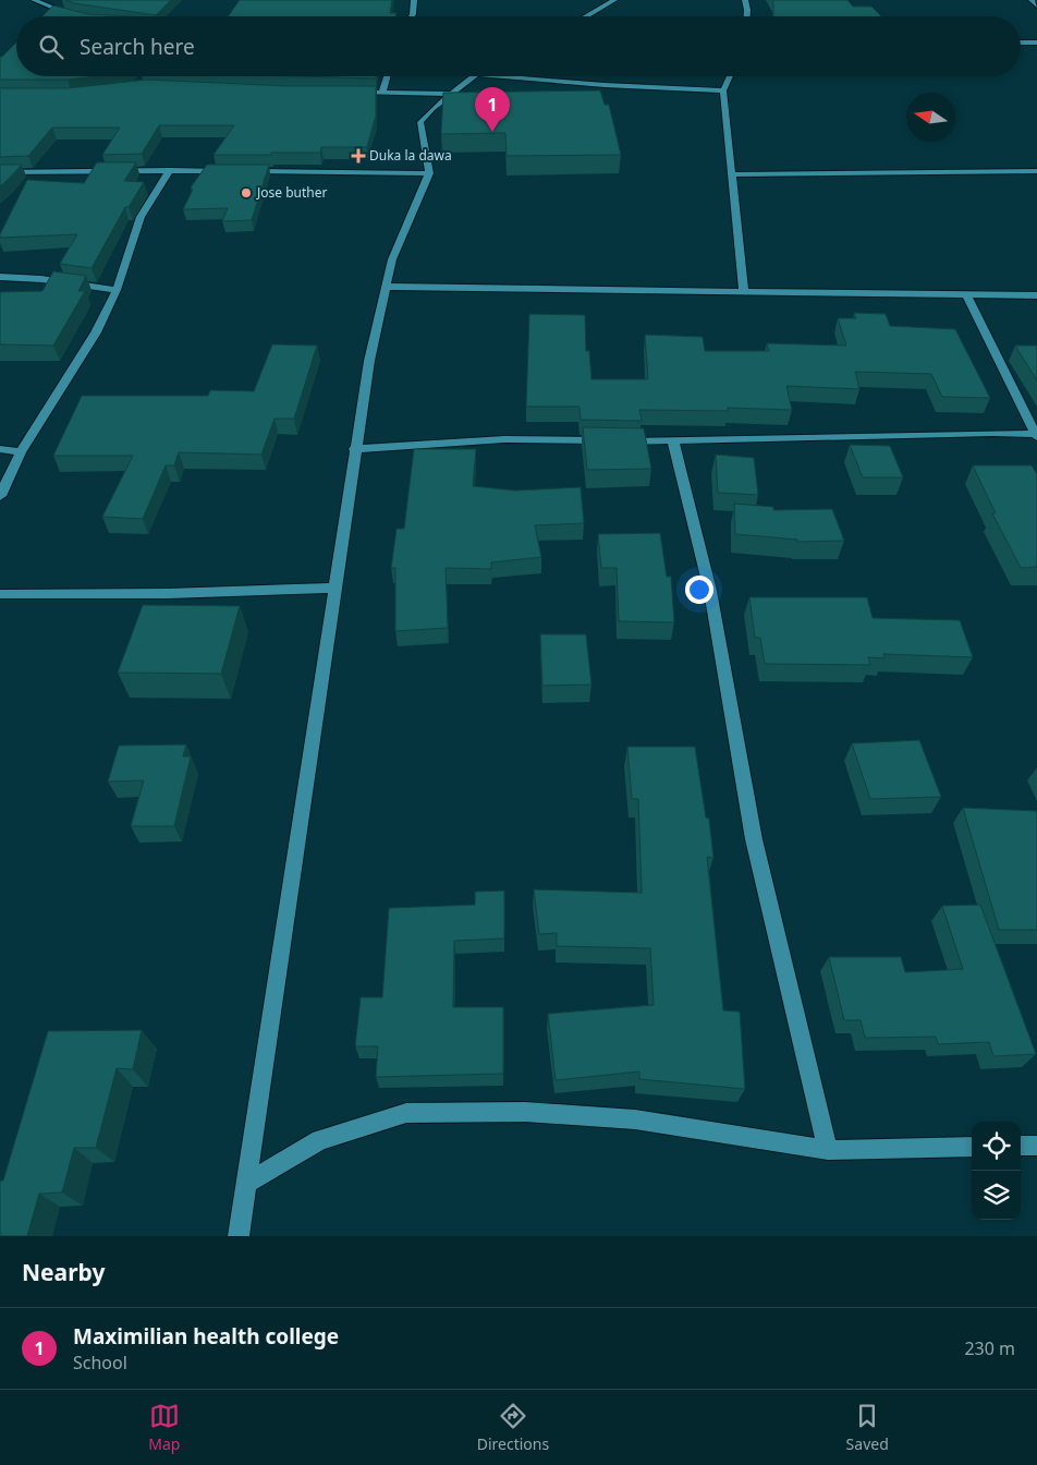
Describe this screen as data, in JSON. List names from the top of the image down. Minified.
{"places":{"health":["Duka la dawa"],"other":["Jose buther"]},"north":"left","page":{"search":"Search here","pins":"1","heading":"Nearby","list":[{"mark":"1","name":"Maximilian health college","note":"School","value":"230 m"}],"nav":["Map","Directions","Saved"]}}
